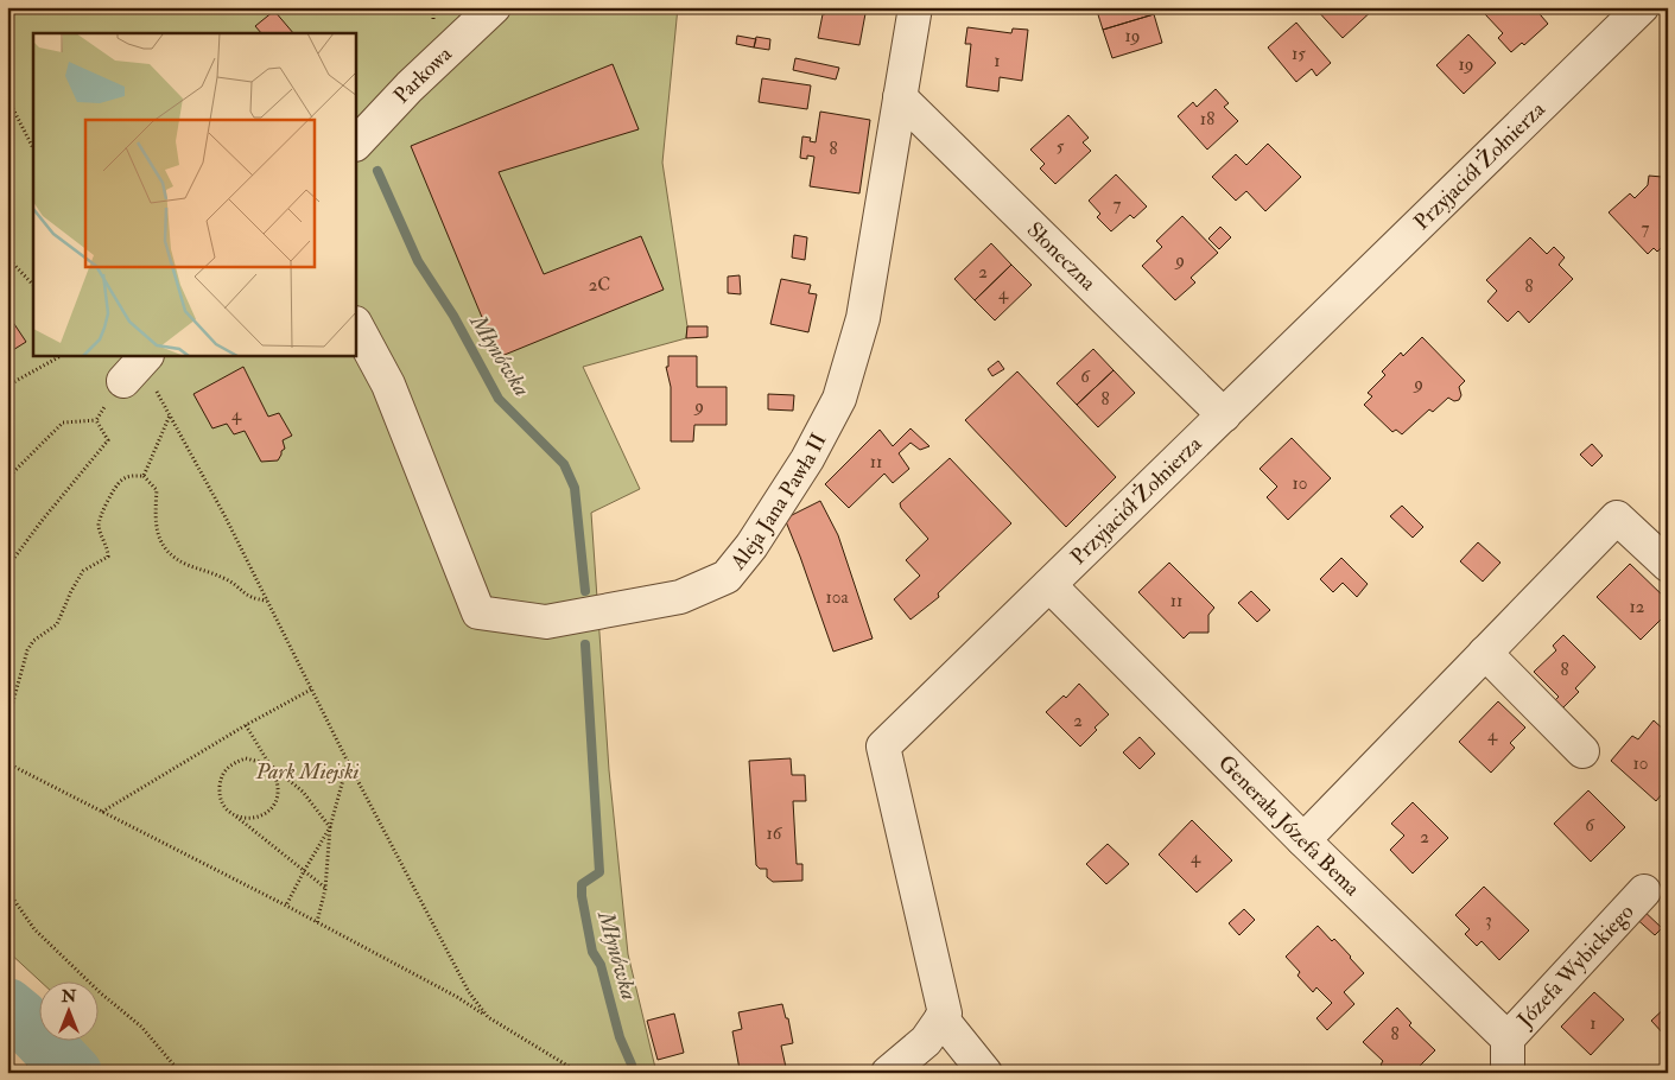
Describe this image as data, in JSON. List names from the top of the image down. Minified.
{"streets":{"street":["Parkowa","Przyjaciół Żołnierza","Słoneczna","Aleja Jana Pawła II","Generała Józefa Bema","Józefa Wybickiego"]},"crossings":[["Przyjaciół Żołnierza","Słoneczna"],["Przyjaciół Żołnierza","Generała Józefa Bema"],["Słoneczna","Aleja Jana Pawła II"],["Generała Józefa Bema","Józefa Wybickiego"]],"water":["Młynówka"],"parks":["Park Miejski"],"house_numbers":["19","15","1","19","18","5","8","7","7","9","2","2C","8","4","6","9","8","9","4","11","10","10a","11","12","8","2","4","10","6","16","2","4","3","1","8"],"north":"top"}
